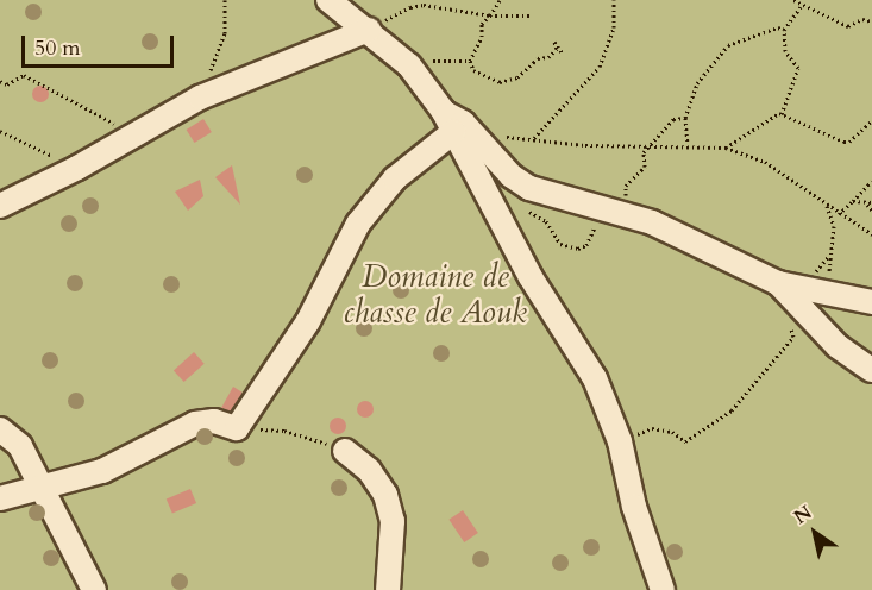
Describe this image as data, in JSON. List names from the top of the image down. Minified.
{"parks":["Domaine de chasse de Aouk"],"scale_bar":"50 m","north":"top left"}
